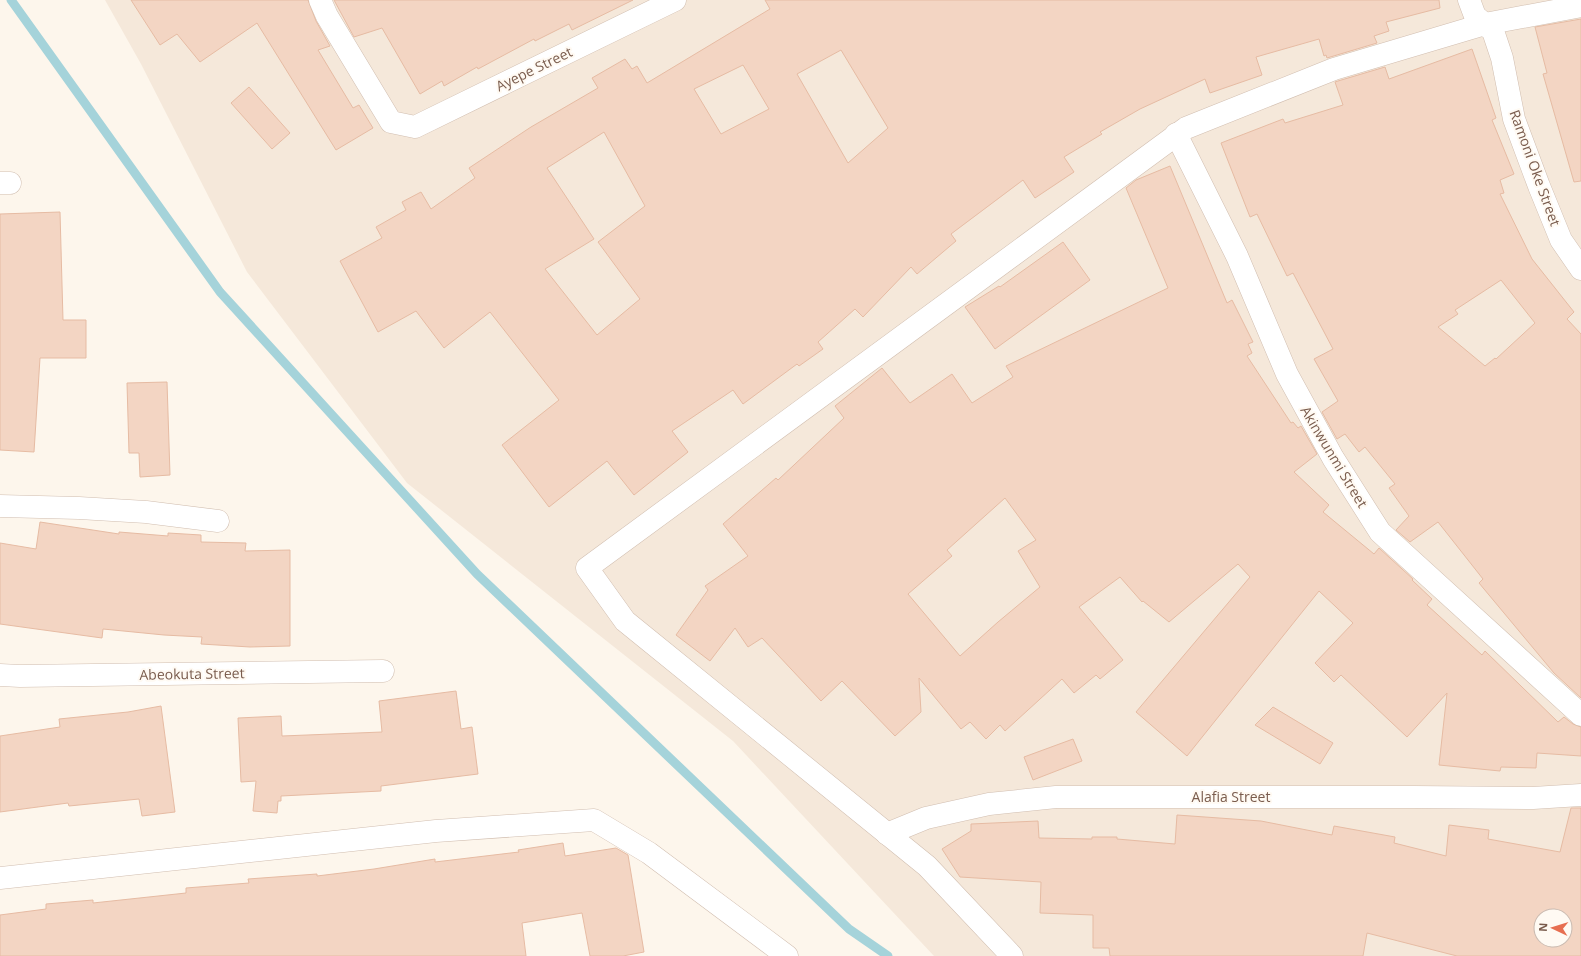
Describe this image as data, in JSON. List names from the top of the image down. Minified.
{"streets":{"street":["Ayepe Street","Ramoni Oke Street","Akinwunmi Street","Abeokuta Street","Alafia Street"]},"north":"left"}
